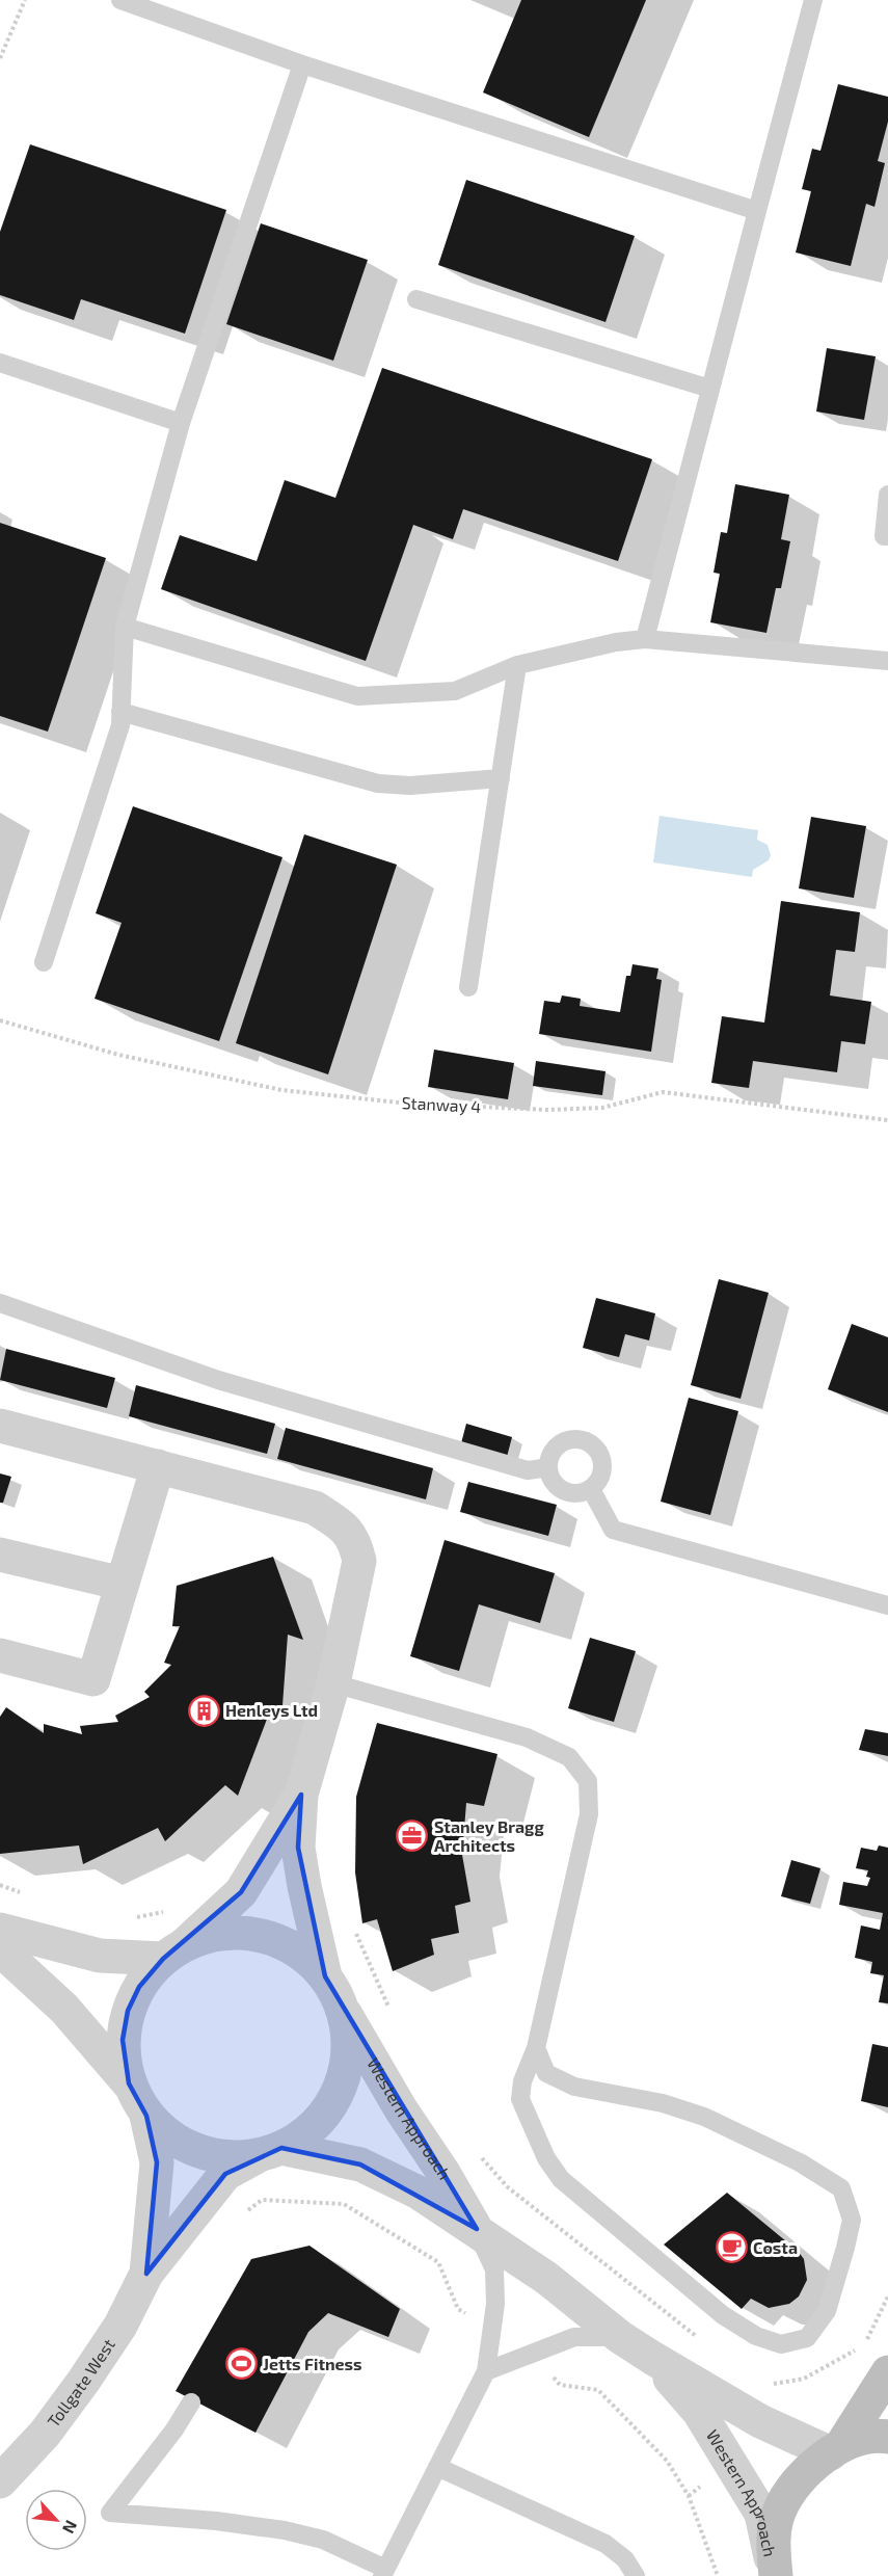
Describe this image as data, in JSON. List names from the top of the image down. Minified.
{"streets":{"street":["Western Approach","Tollgate West"],"path":["Stanway 4"]},"crossings":[["Western Approach","Tollgate West"]],"places":{"building":["Henleys Ltd"],"office":["Stanley Bragg Architects"],"cafe":["Costa"],"sports":["Jetts Fitness"]},"north":"bottom right"}
